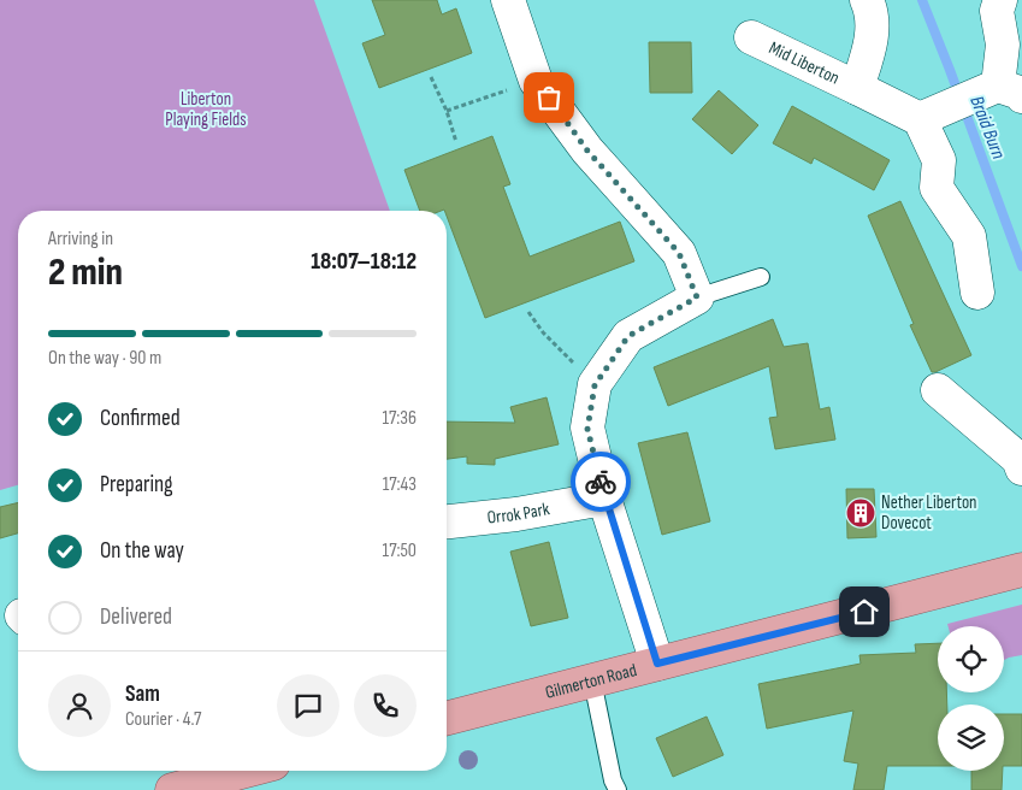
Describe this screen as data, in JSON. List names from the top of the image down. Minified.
{"streets":{"main road":["Gilmerton Road"],"street":["Mid Liberton","Orrok Park"]},"water":["Braid Burn"],"parks":["Liberton Playing Fields"],"places":{"building":["Nether Liberton Dovecot"]},"page":{"heading":["2 min","Arriving in","18:07–18:12"],"panel":["Sam","Courier · 4.7"],"bar":"On the way · 90 m","list":[["Confirmed","17:36"],["Preparing","17:43"],["On the way","17:50"],"Delivered"]}}
